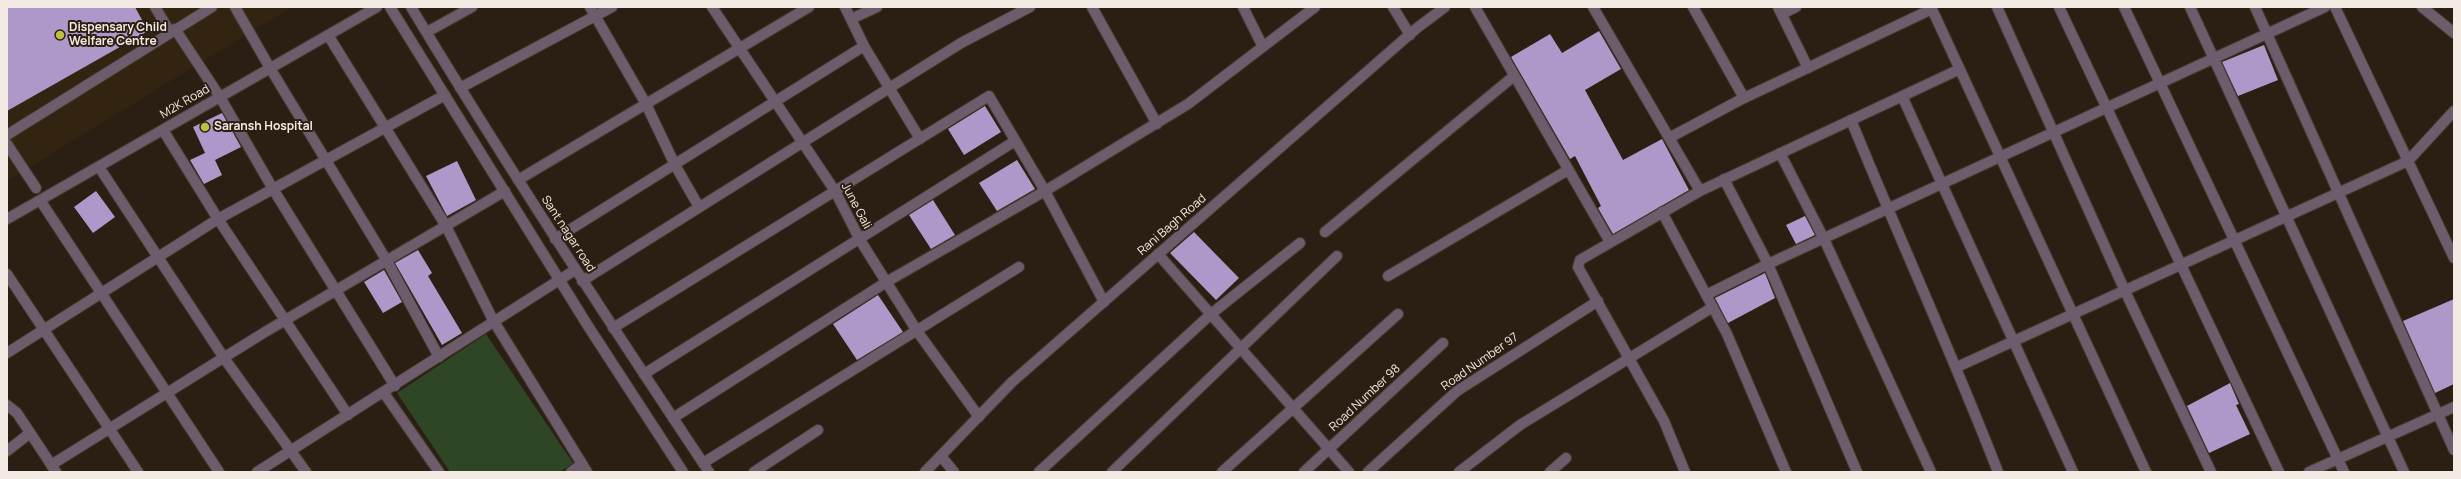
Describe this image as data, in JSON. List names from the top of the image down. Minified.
{"streets":{"street":["M2K Road","June Gali","Rani Bagh Road","Sant nagar road","Road Number 97","Road Number 98"]},"crossings":[["June Gali","Rani Bagh Road"]],"places":["Dispensary Child Welfare Centre","Saransh Hospital"]}
